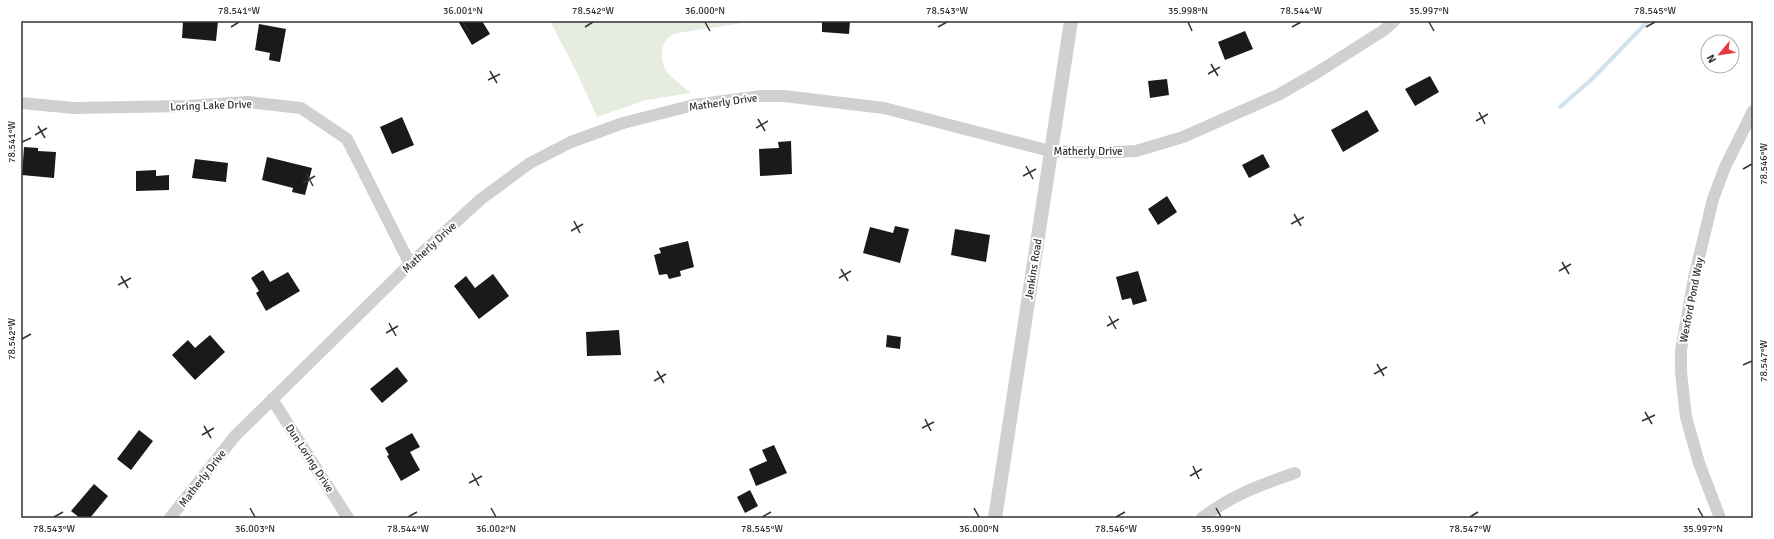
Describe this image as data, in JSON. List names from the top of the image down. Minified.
{"streets":{"street":["Matherly Drive","Loring Lake Drive","Jenkins Road","Wexford Pond Way","Dun Loring Drive"]},"crossings":[["Matherly Drive","Loring Lake Drive"],["Matherly Drive","Jenkins Road"],["Matherly Drive","Dun Loring Drive"]],"north":"bottom left","coordinates":["78.541°W","36.001°N","78.542°W","36.000°N","78.543°W","35.998°N","78.544°W","35.997°N","78.545°W","78.546°W","78.547°W","36.003°N","36.002°N","35.999°N"]}
